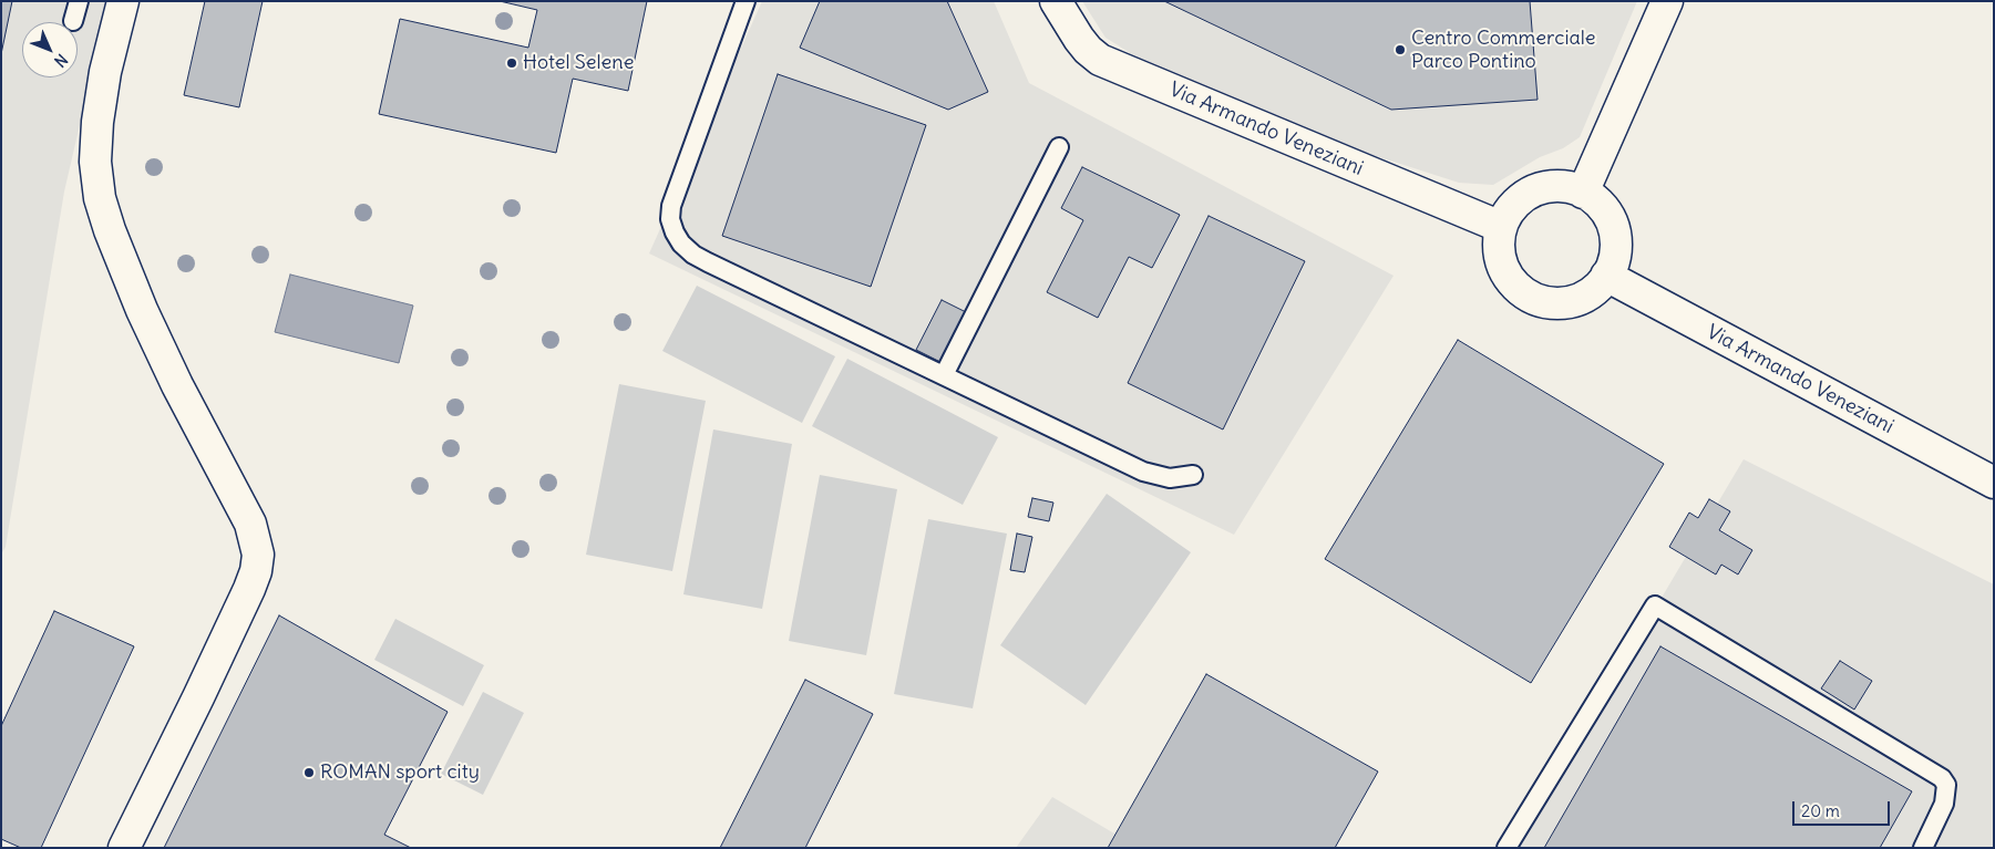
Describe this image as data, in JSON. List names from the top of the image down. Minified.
{"streets":{"street":["Via Armando Veneziani"]},"places":["Centro Commerciale Parco Pontino","Hotel Selene","ROMAN sport city"],"scale_bar":"20 m","north":"bottom right"}
